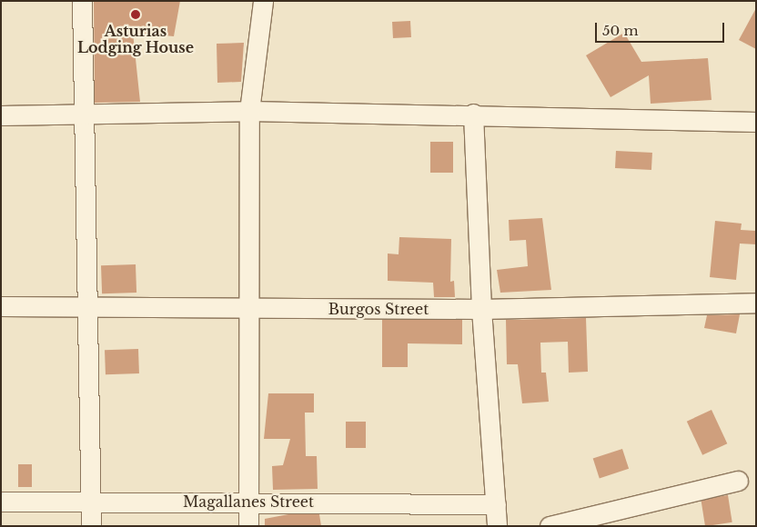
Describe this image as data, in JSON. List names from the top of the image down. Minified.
{"streets":{"street":["Burgos Street","Magallanes Street"]},"places":["Asturias Lodging House"],"scale_bar":"50 m"}
